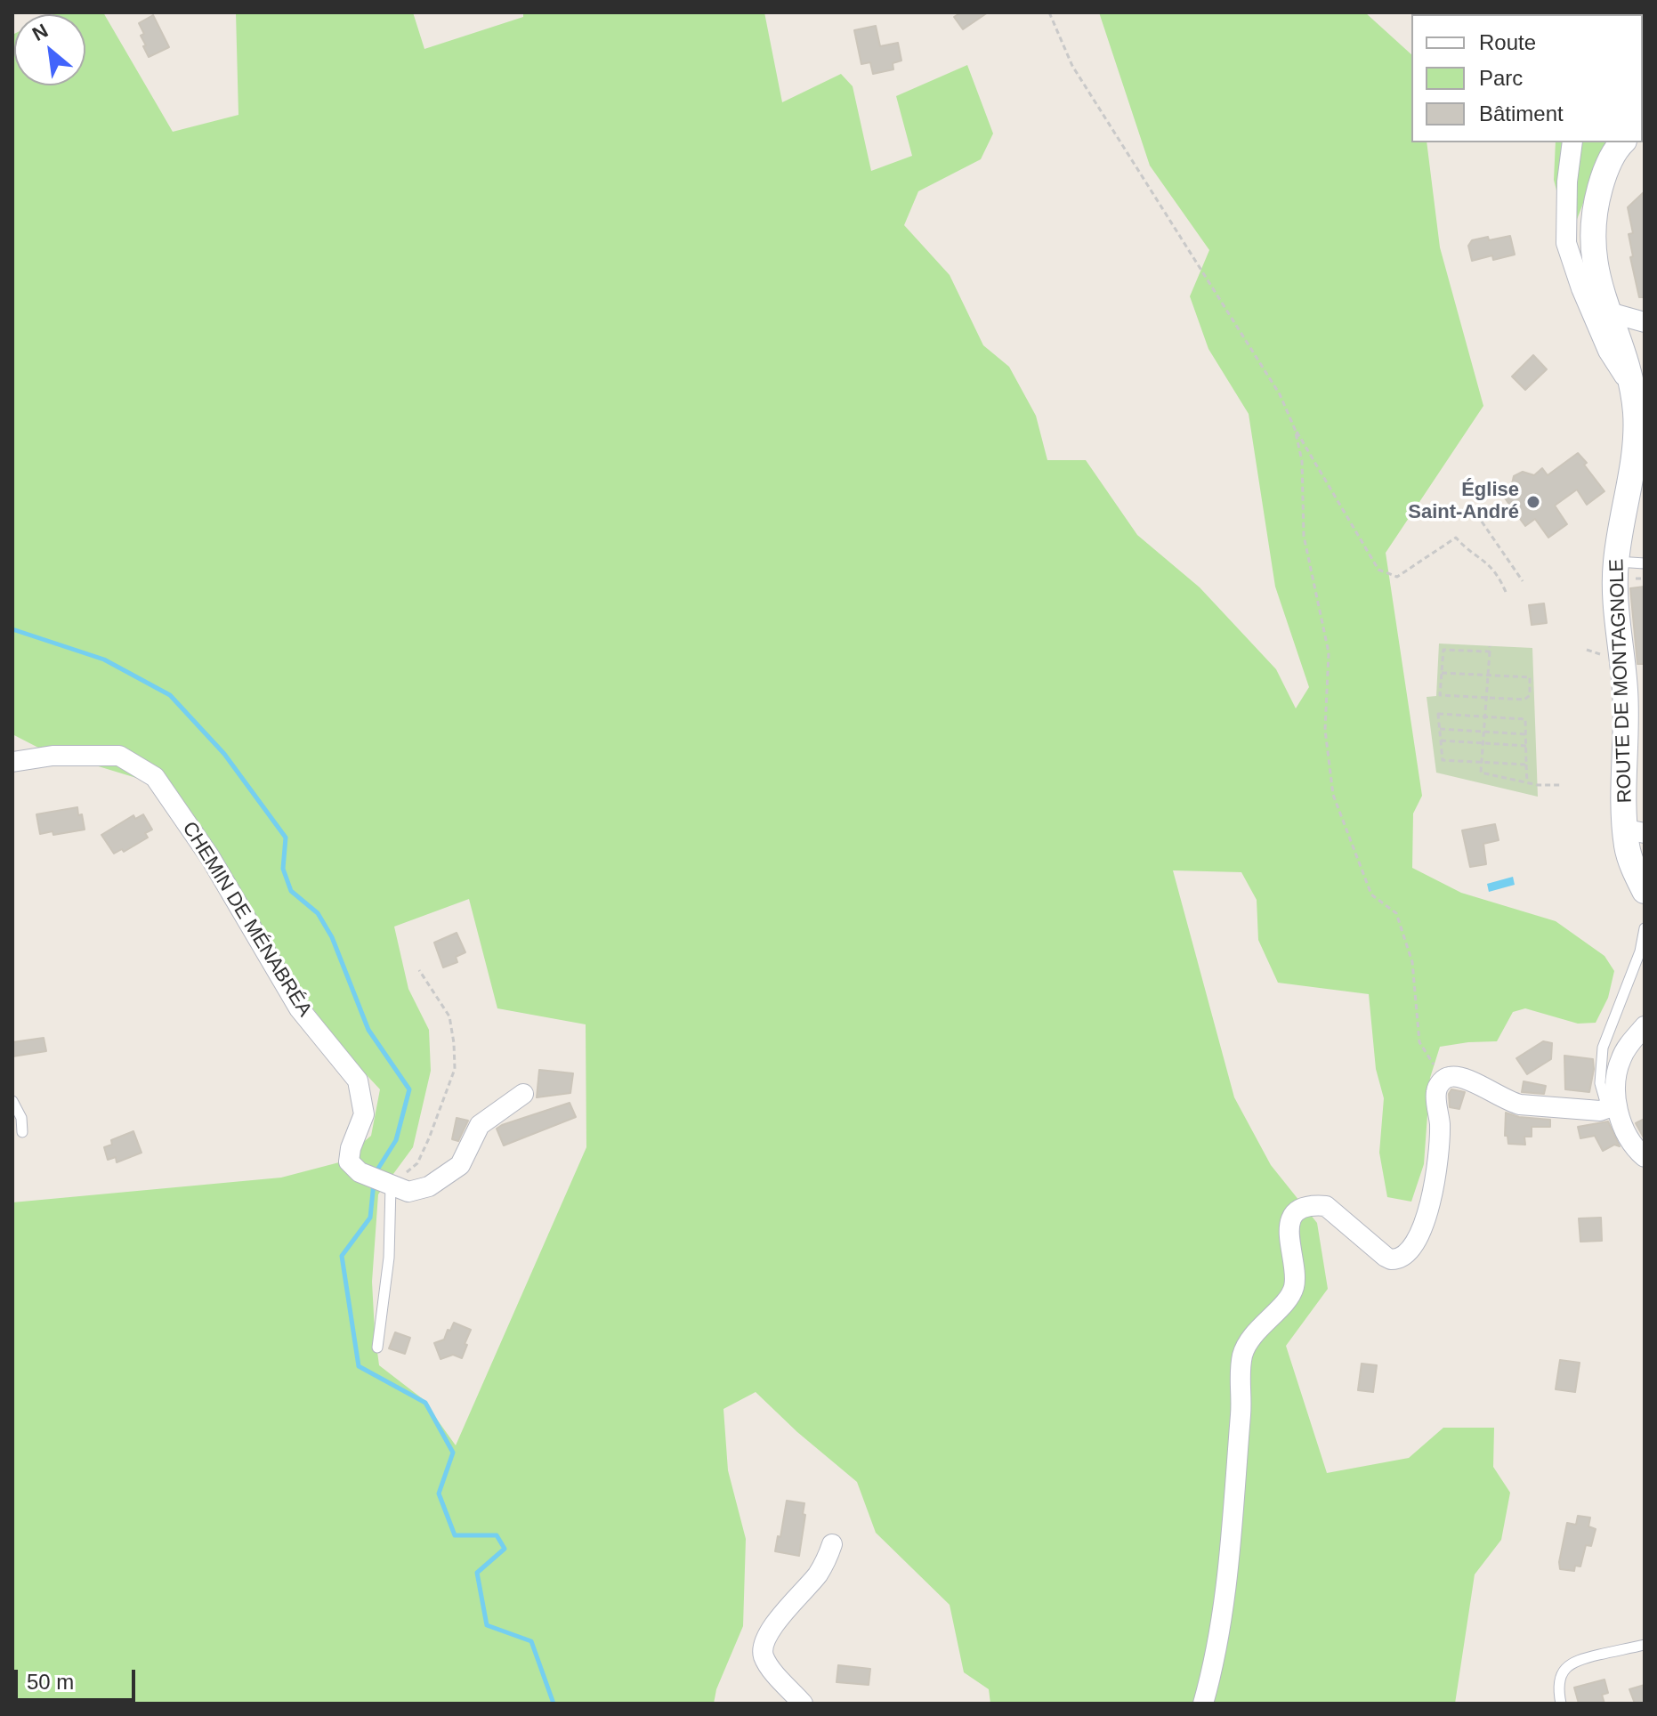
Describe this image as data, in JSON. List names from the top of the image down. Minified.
{"streets":{"street":["ROUTE DE MONTAGNOLE","CHEMIN DE MÉNABRÉA"]},"places":["Église Saint-André"],"legend":["Route","Parc","Bâtiment"],"scale_bar":"50 m","north":"top left"}
